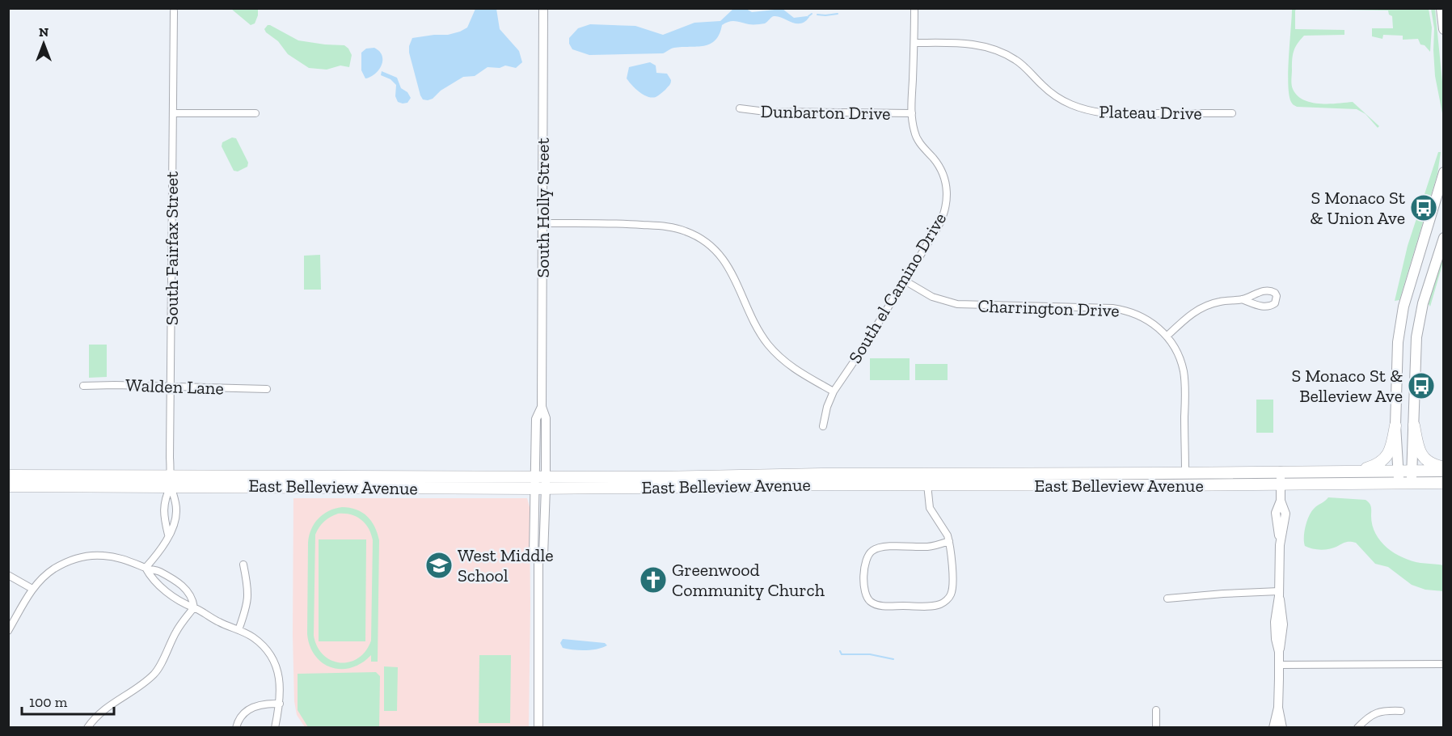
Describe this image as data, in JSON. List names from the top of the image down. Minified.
{"streets":{"main road":["East Belleview Avenue"],"street":["Dunbarton Drive","Plateau Drive","South Holly Street","South Fairfax Street","South el Camino Drive","Charrington Drive","Walden Lane"]},"crossings":[["Dunbarton Drive","South el Camino Drive"],["Plateau Drive","South el Camino Drive"],["South Holly Street","East Belleview Avenue"],["South Fairfax Street","Walden Lane"],["South Fairfax Street","East Belleview Avenue"],["South el Camino Drive","Charrington Drive"],["Charrington Drive","East Belleview Avenue"]],"places":{"bus stop":["S Monaco St & Union Ave","S Monaco St & Belleview Ave"],"school or university":["West Middle School"],"church":["Greenwood Community Church"]},"scale_bar":"100 m","north":"top"}
